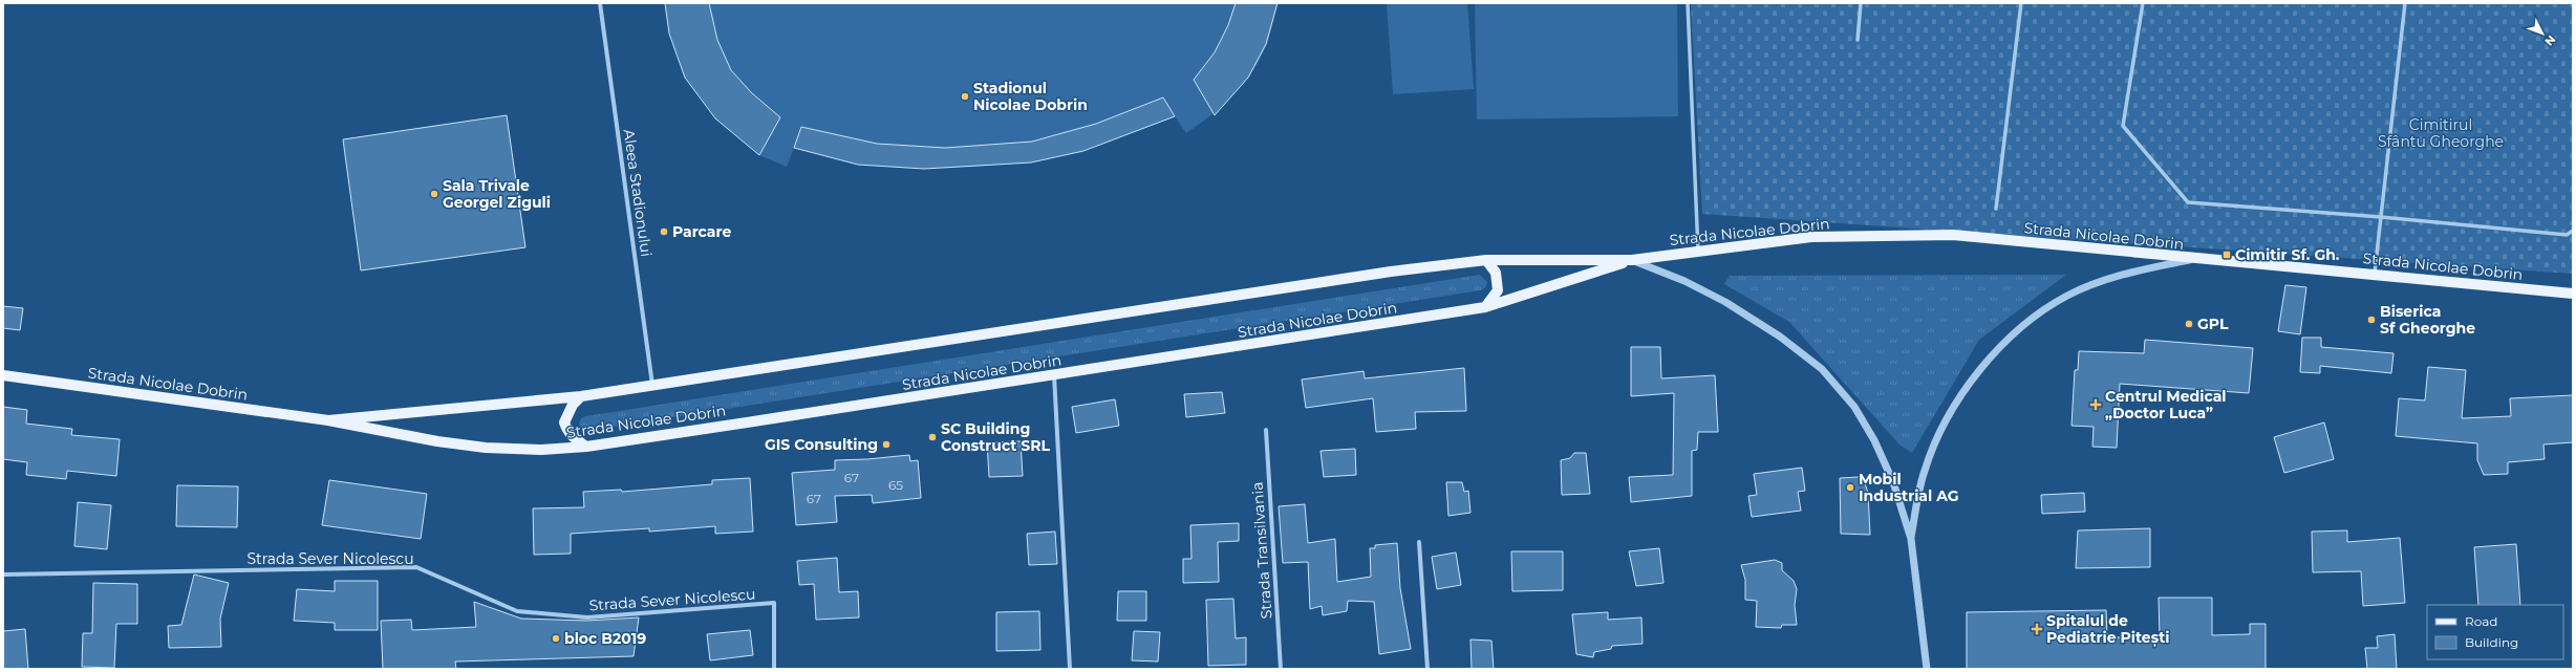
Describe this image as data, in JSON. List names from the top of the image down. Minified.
{"streets":{"main road":["Strada Nicolae Dobrin"],"street":["Aleea Stadionului","Strada Transilvania","Strada Sever Nicolescu"]},"crossings":[["Aleea Stadionului","Strada Nicolae Dobrin"]],"parks":["Cimitirul Sfântu Gheorghe"],"places":{"other":["Stadionul Nicolae Dobrin","Sala Trivale Georgel Ziguli","Parcare","Biserica Sf Gheorghe","GPL","SC Building Construct SRL","GIS Consulting","Mobil Industrial AG","bloc B2019"],"transit":["Cimitir Sf. Gh."],"health":["Centrul Medical „Doctor Luca”","Spitalul de Pediatrie Pitești"]},"house_numbers":["67","65","67"],"legend":["Road","Building"],"north":"bottom right"}
